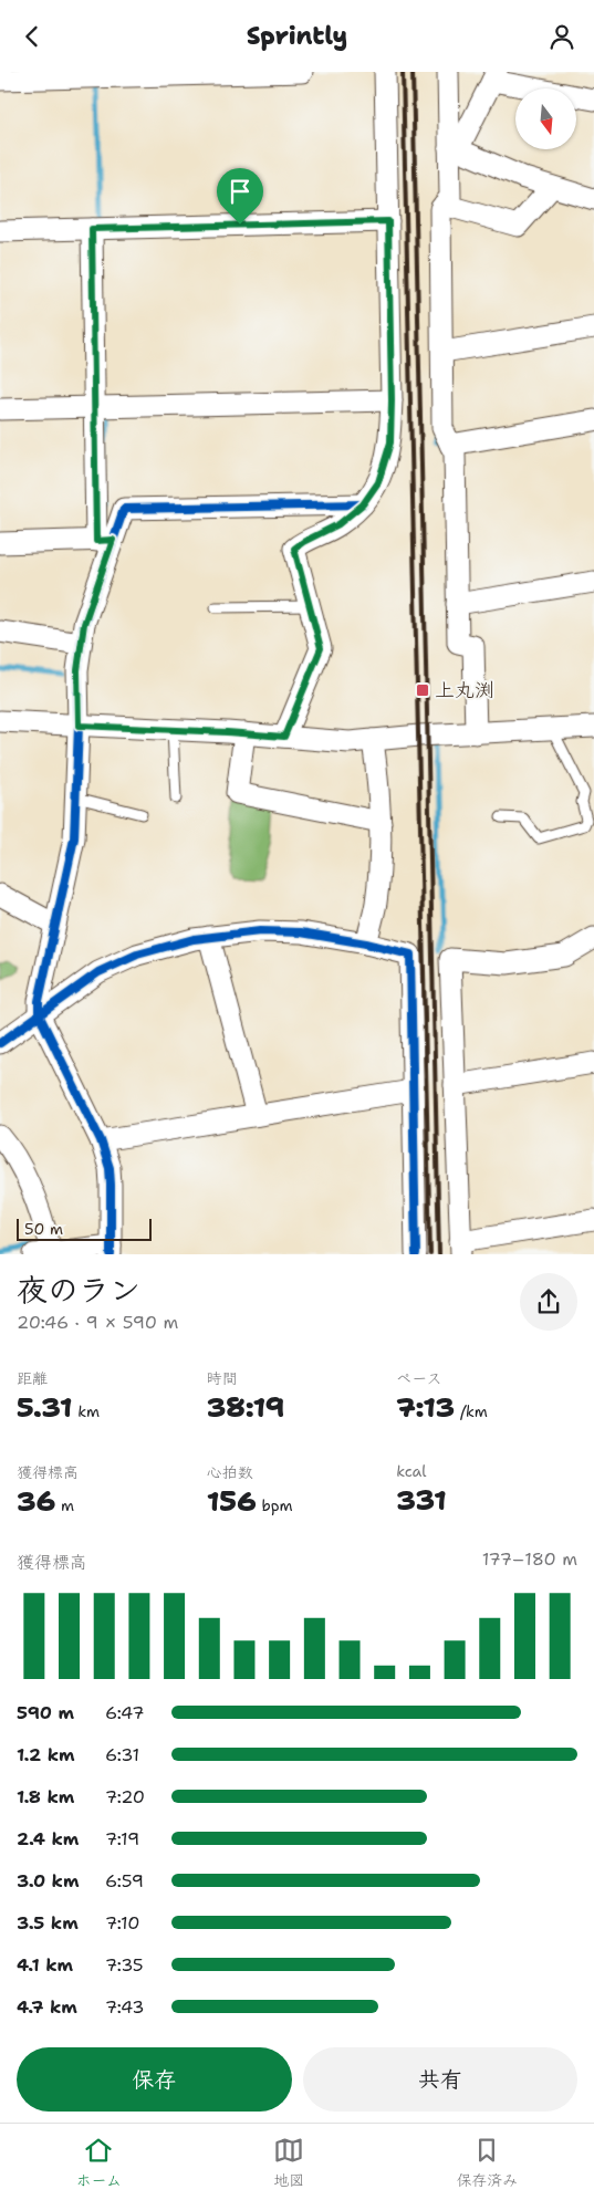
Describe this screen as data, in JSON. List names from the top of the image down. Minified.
{"places":{"transit":["上丸渕"]},"scale_bar":"50 m","north":"bottom","page":{"header":"Sprintly","scale":"50 m","heading":["夜のラン","20:46 · 9 × 590 m"],"stats":[["距離","5.31 km"],["時間","38:19"],["ペース","7:13 /km"],["獲得標高","36 m"],["心拍数","156 bpm"],["kcal","331"]],"chart":["獲得標高","177–180 m"],"list":[{"name":"590 m","note":"6:47"},{"name":"1.2 km","note":"6:31"},{"name":"1.8 km","note":"7:20"},{"name":"2.4 km","note":"7:19"},{"name":"3.0 km","note":"6:59"},{"name":"3.5 km","note":"7:10"},{"name":"4.1 km","note":"7:35"},{"name":"4.7 km","note":"7:43"}],"buttons":["保存","共有"],"tabs":["ホーム","地図","保存済み"]}}
